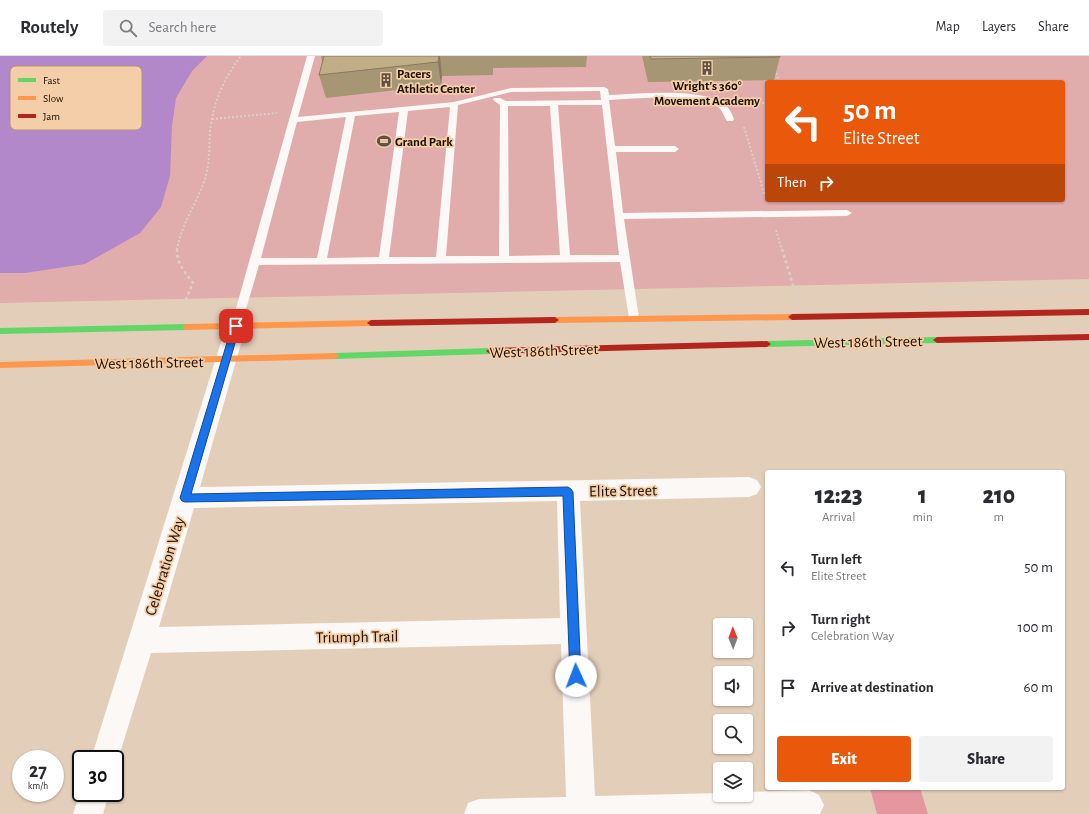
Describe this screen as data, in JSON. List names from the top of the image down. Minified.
{"streets":{"street":["West 186th Street","Elite Street","Celebration Way","Triumph Trail"]},"crossings":[["West 186th Street","Celebration Way"],["Elite Street","Celebration Way"],["Celebration Way","Triumph Trail"]],"places":{"building":["Wright's 360° Movement Academy","Pacers Athletic Center"],"sports":["Grand Park"]},"legend":["Fast","Slow","Jam"],"north":"top","page":{"header":"Routely","search":"Search here","nav":["Map","Layers","Share"],"turn":["50 m","Elite Street"],"then":"Then","eta":["12:23","Arrival","1","min","210","m"],"list":[{"name":"Turn left","note":"Elite Street","value":"50 m"},{"name":"Turn right","note":"Celebration Way","value":"100 m"},{"name":"Arrive at destination","value":"60 m"}],"buttons":["Exit","Share"],"speed":"27 km/h","limit":"30"}}
